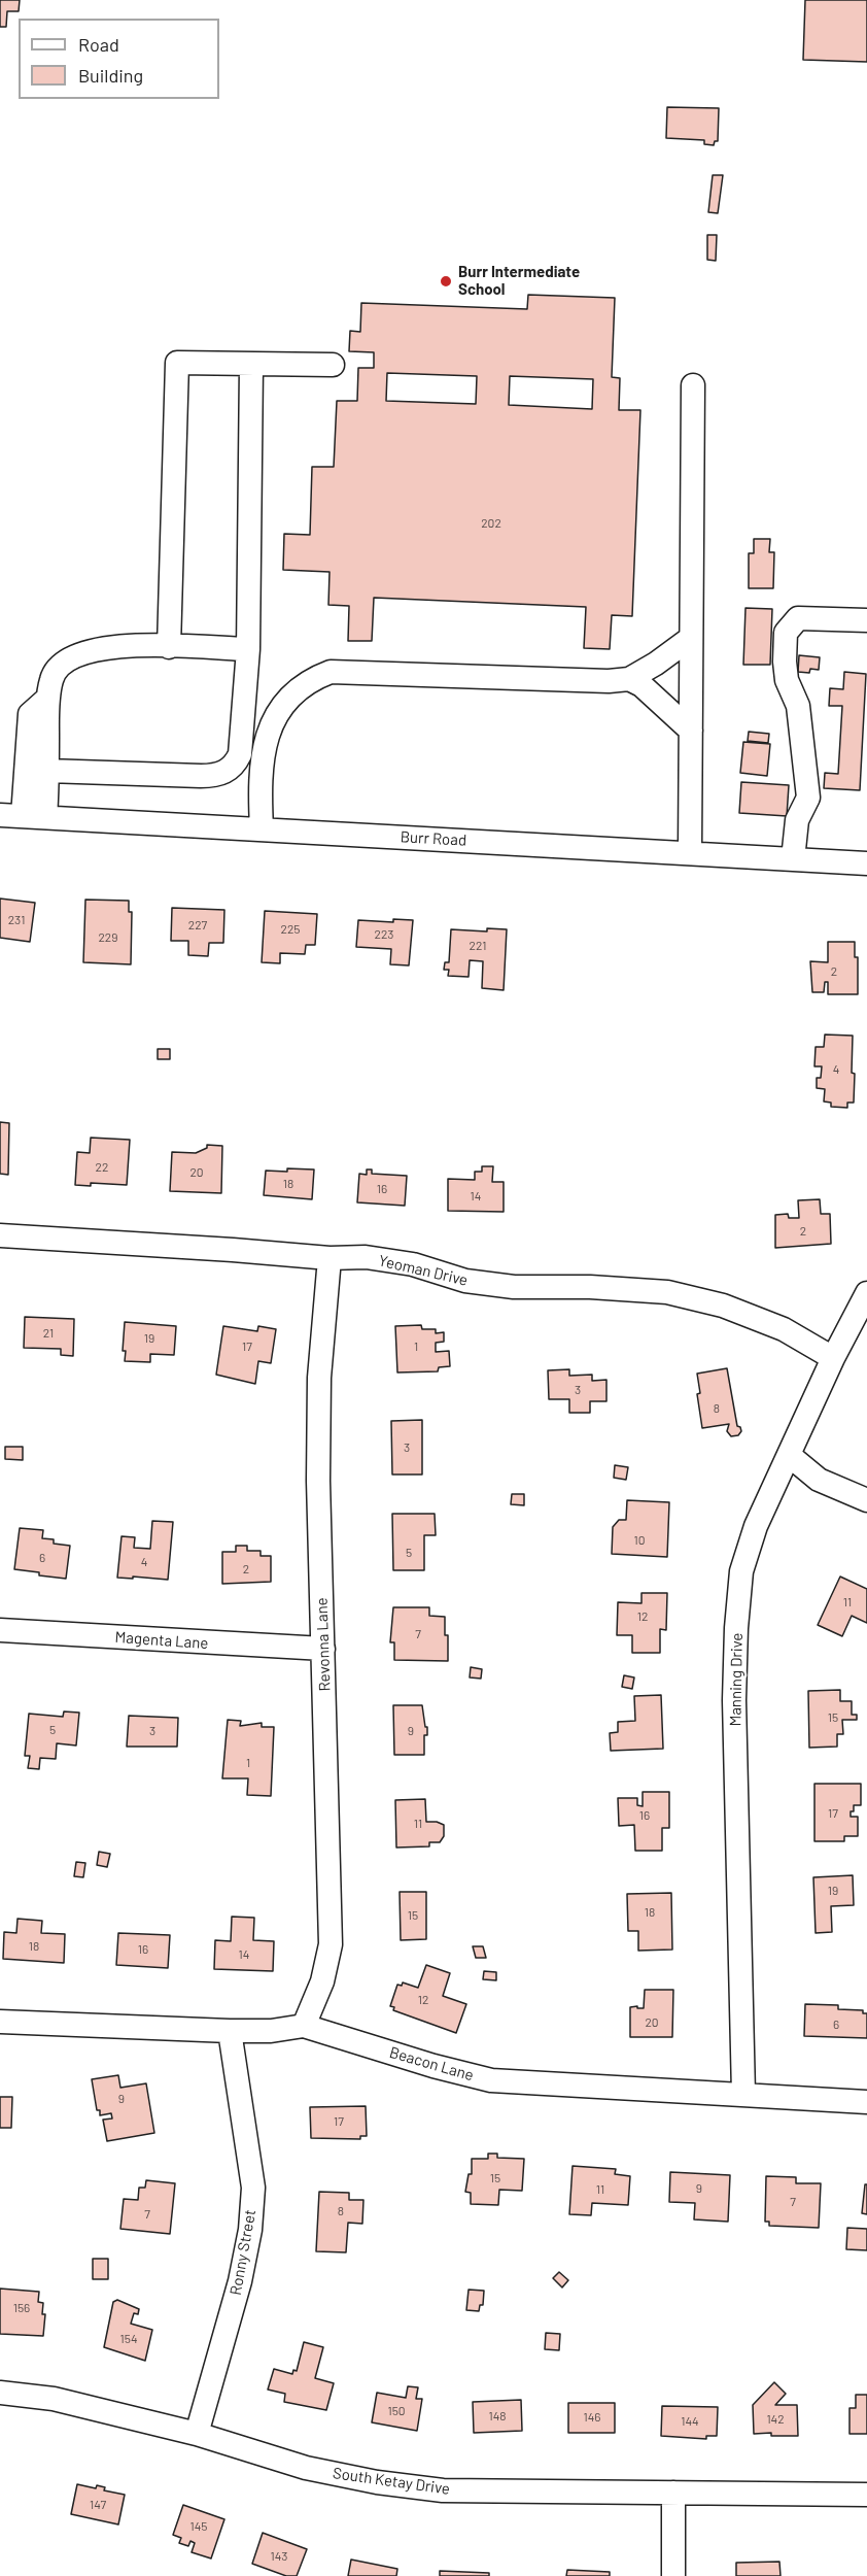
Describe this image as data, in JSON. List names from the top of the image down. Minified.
{"streets":{"street":["Burr Road","Yeoman Drive","Magenta Lane","Revonna Lane","Manning Drive","Beacon Lane","Ronny Street","South Ketay Drive"]},"crossings":[["Yeoman Drive","Revonna Lane"],["Yeoman Drive","Manning Drive"],["Magenta Lane","Revonna Lane"],["Revonna Lane","Beacon Lane"],["Manning Drive","Beacon Lane"],["Beacon Lane","Ronny Street"],["Ronny Street","South Ketay Drive"]],"places":["Burr Intermediate School"],"house_numbers":["202","231","227","225","223","229","221","2","4","22","20","18","16","14","2","21","19","17","1","3","8","3","10","5","6","4","2","11","12","7","15","5","3","9","1","17","16","11","19","18","15","18","16","14","12","20","6","9","17","15","9","11","7","8","7","156","154","150","148","146","142","144","147","145","143"],"legend":["Road","Building"]}
